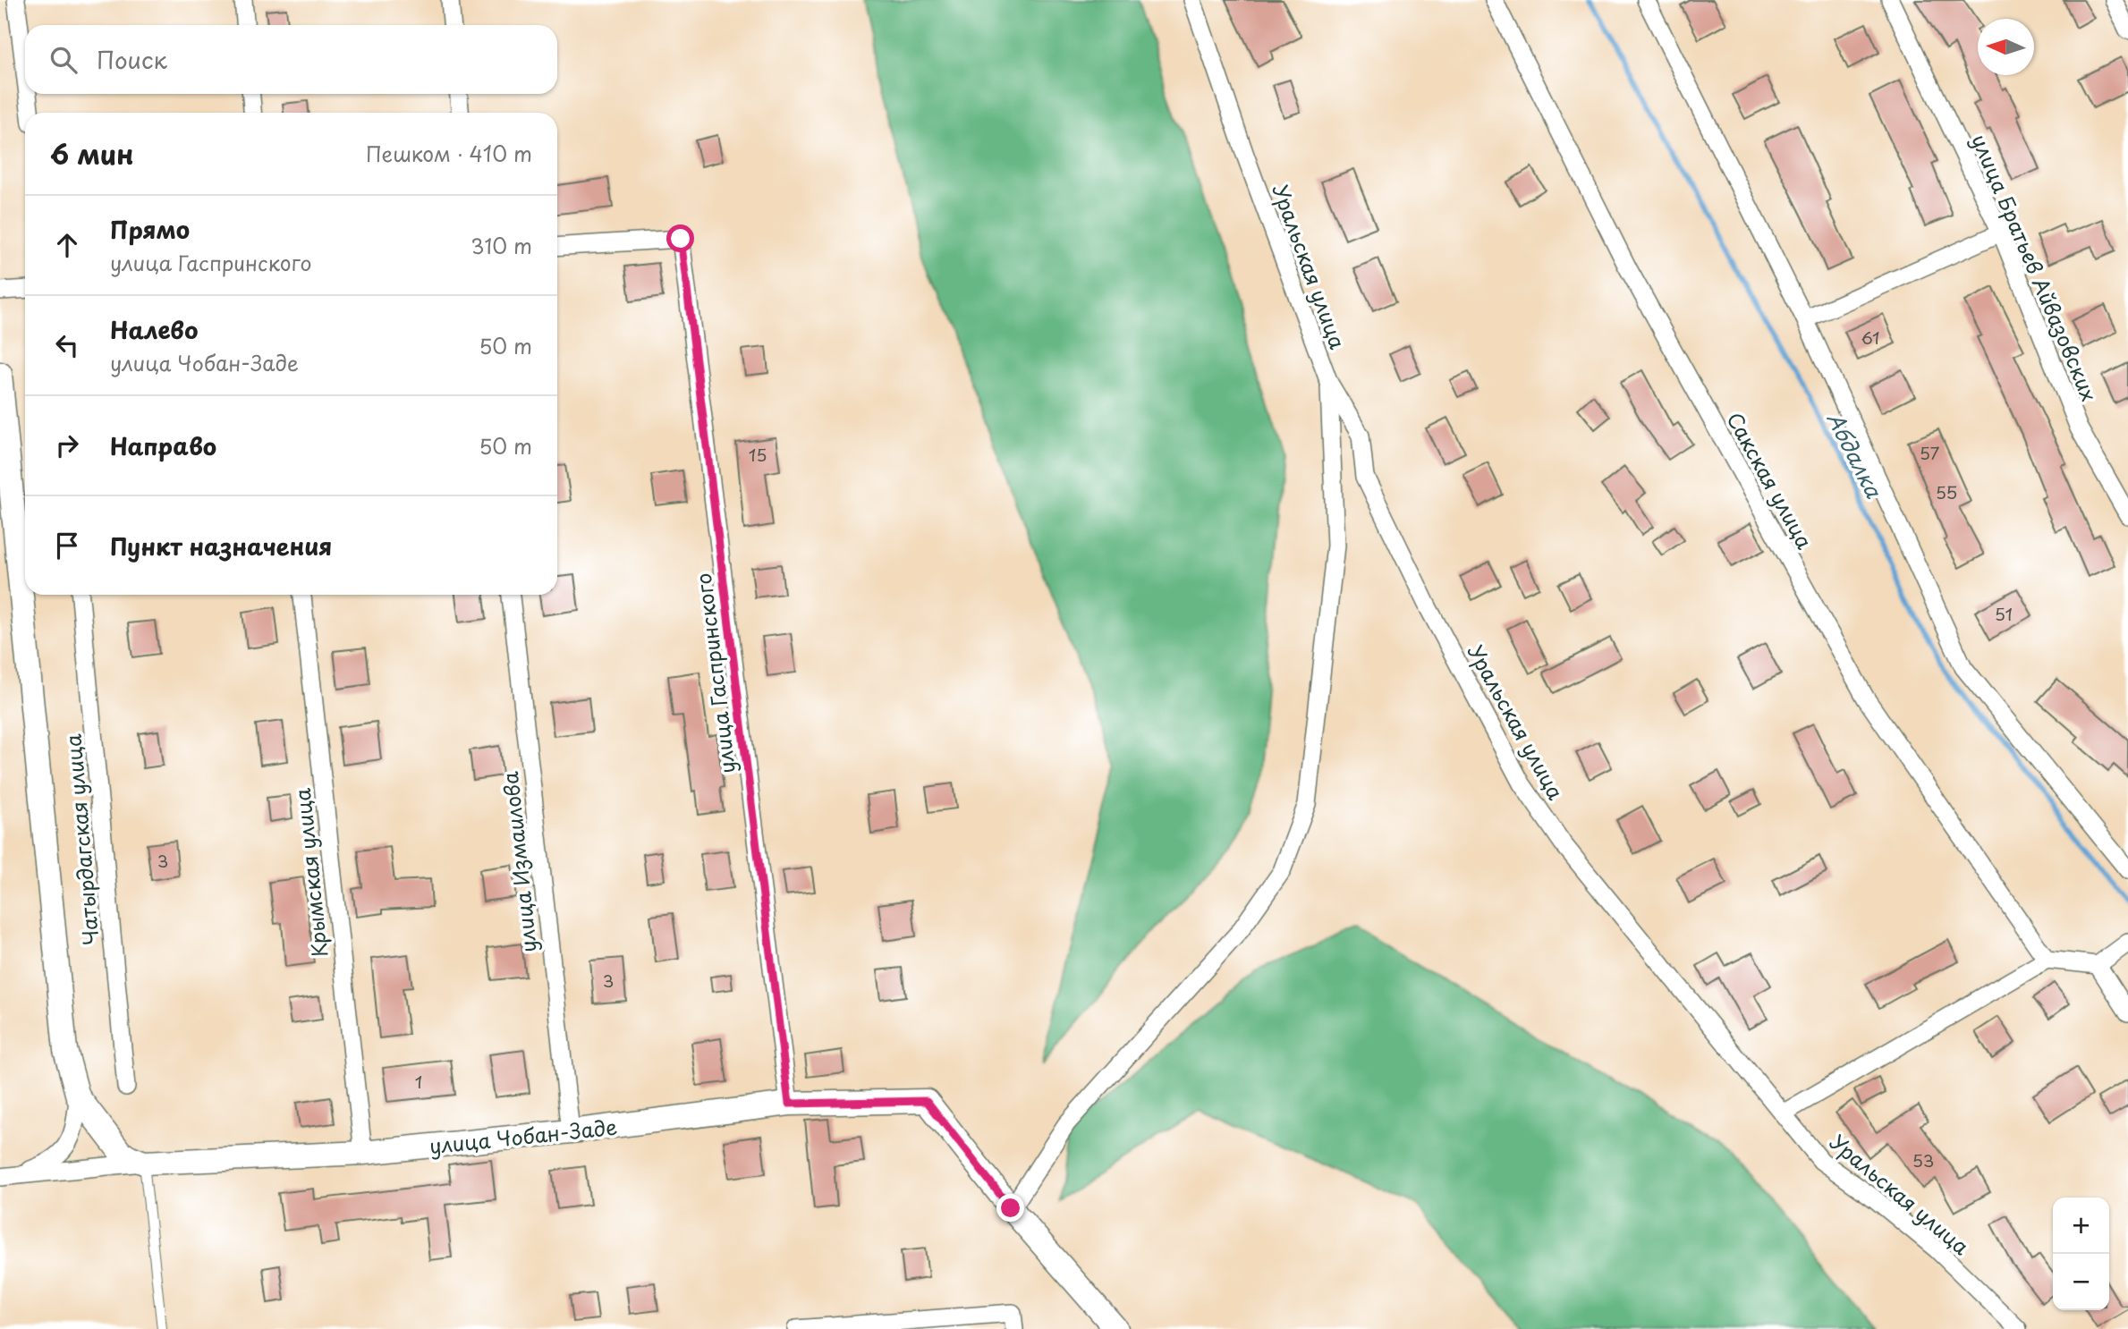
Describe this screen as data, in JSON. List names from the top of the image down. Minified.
{"streets":{"main road":["улица Чобан-Заде"],"street":["Уральская улица","улица Братьев Айвазовских","Сакская улица","улица Гаспринского","Чатырдагская улица","улица Измаилова","Крымская улица"]},"crossings":[["улица Гаспринского","улица Чобан-Заде"],["улица Измаилова","улица Чобан-Заде"],["Крымская улица","улица Чобан-Заде"]],"water":["Абдалка"],"house_numbers":["61","57","15","55","51","3","3","1","53"],"north":"left","page":{"search":"Поиск","heading":["6 мин","Пешком · 410 m"],"list":[["Прямо","улица Гаспринского","310 m"],["Налево","улица Чобан-Заде","50 m"],["Направо","50 m"],"Пункт назначения"],"map_buttons":["+","−"]}}
